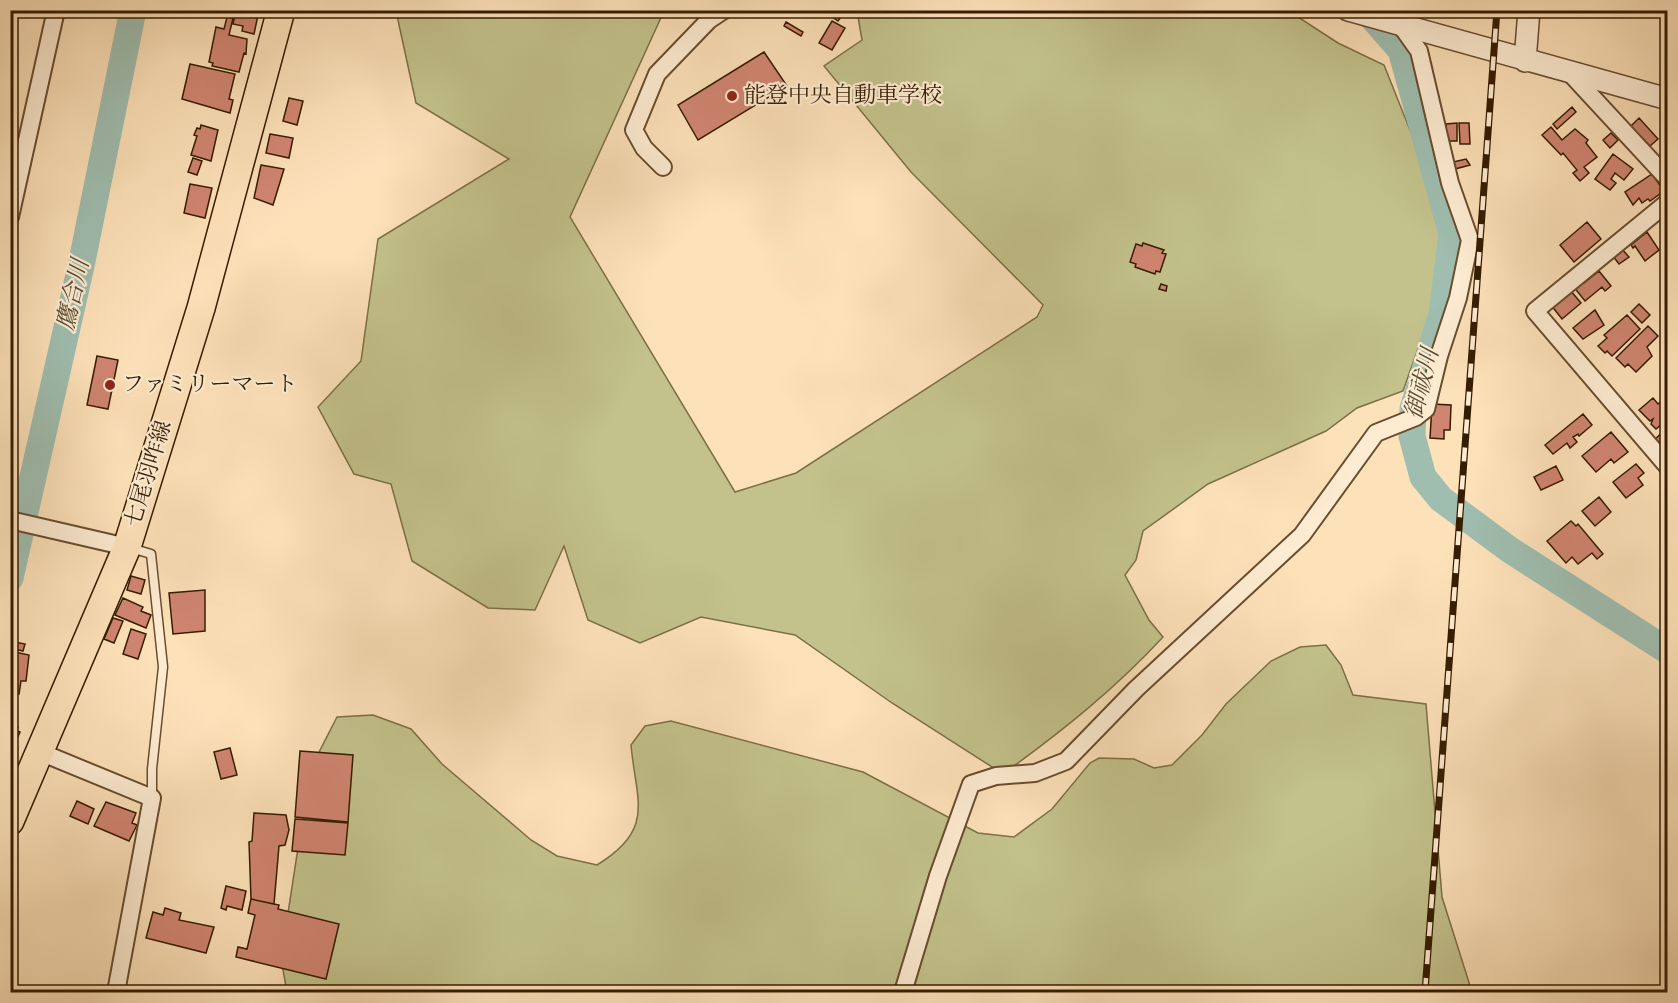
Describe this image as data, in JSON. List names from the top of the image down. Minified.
{"streets":{"main road":["七尾羽咋線"]},"water":["鷹合川","御祓川"],"places":["能登中央自動車学校","ファミリーマート"]}
